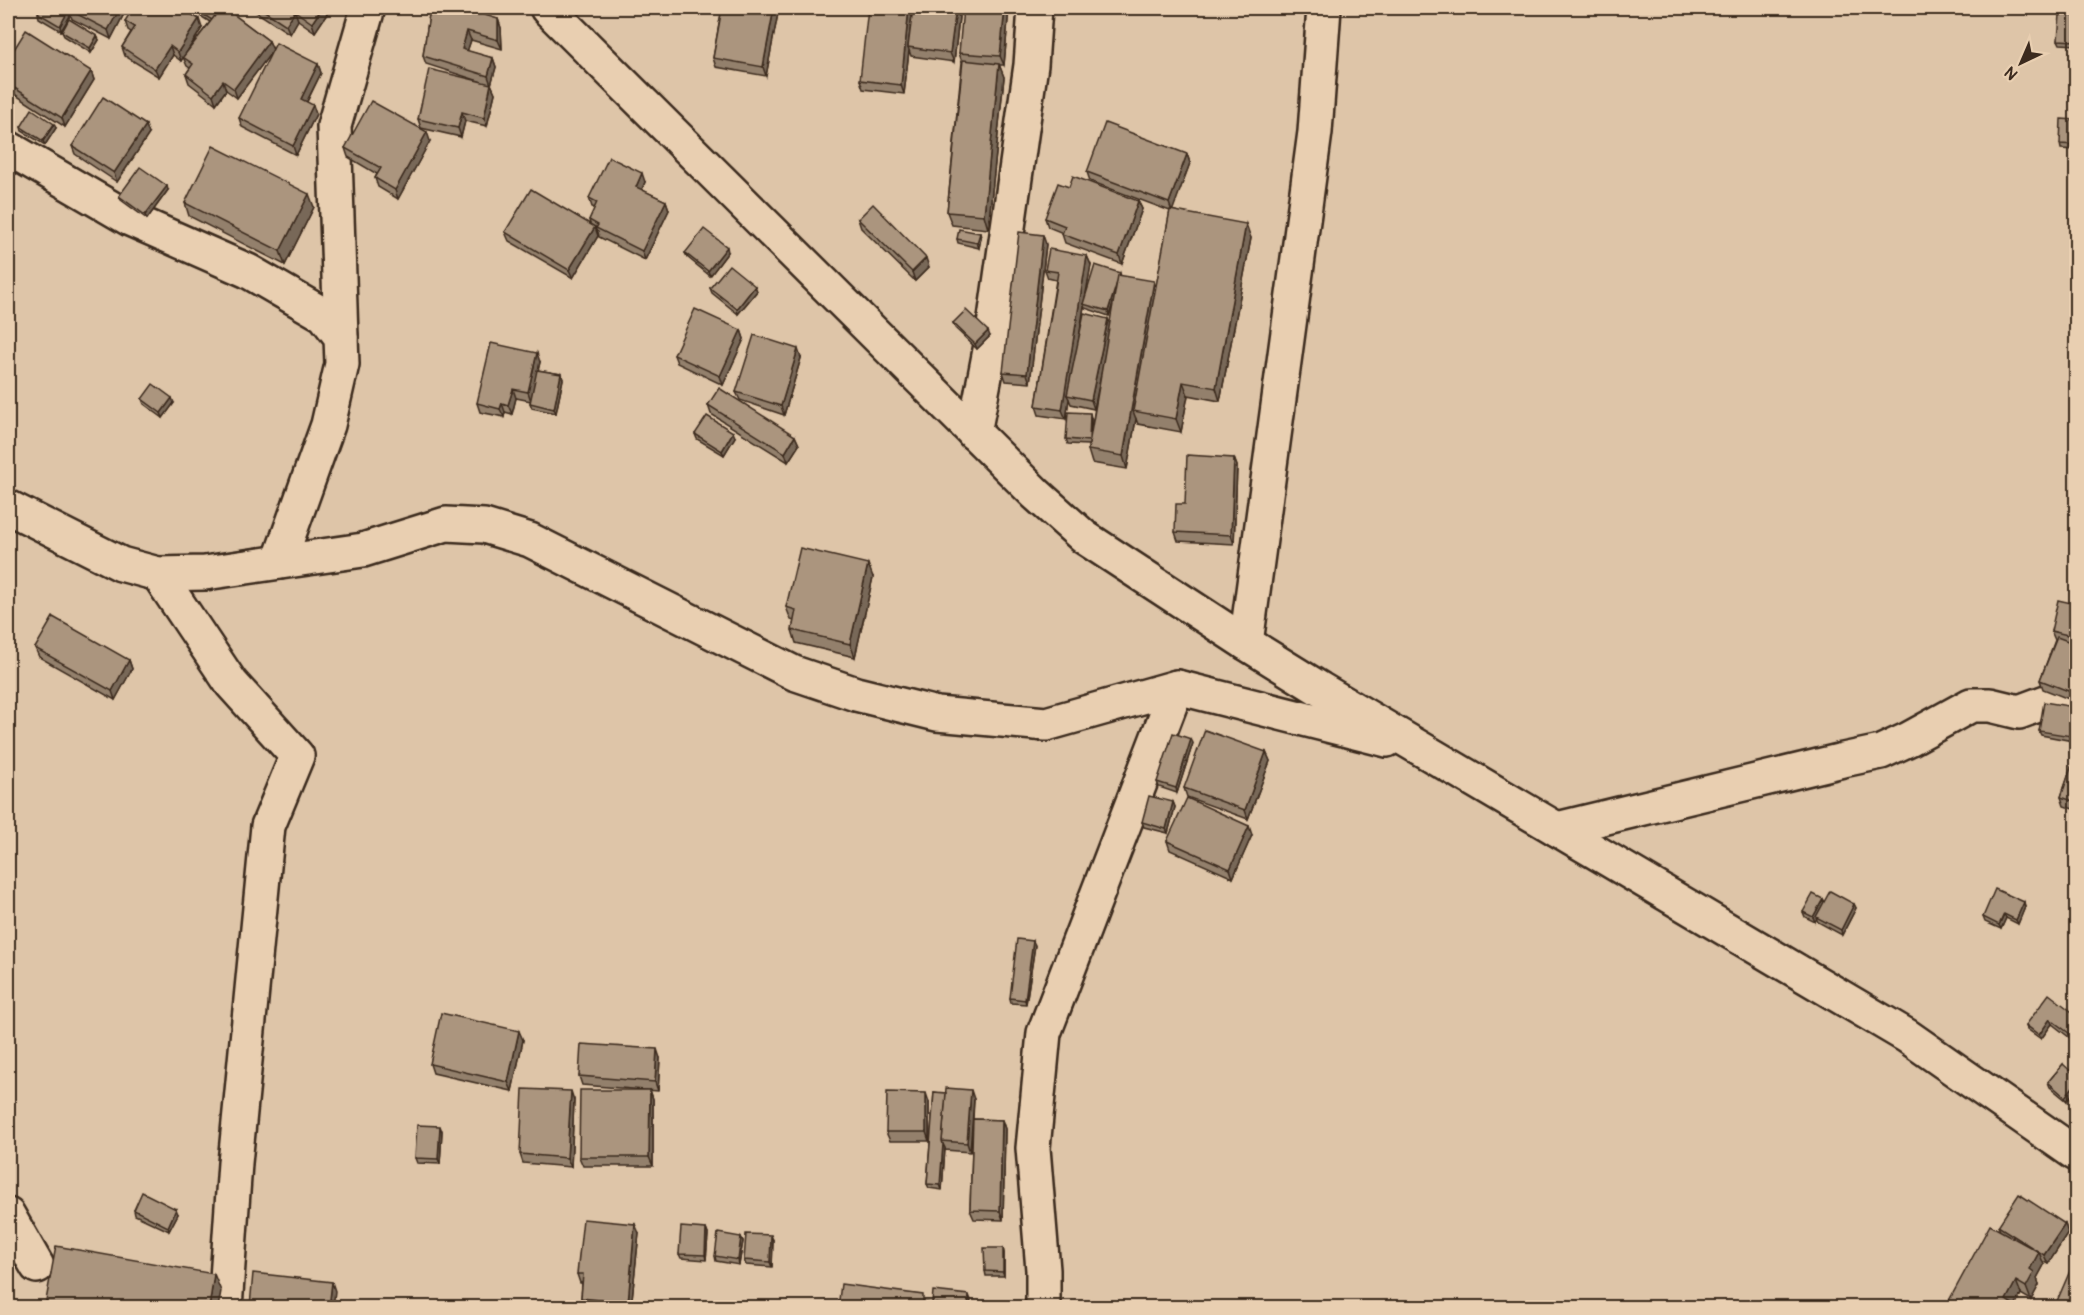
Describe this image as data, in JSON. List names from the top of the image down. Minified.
{"north":"bottom left"}
